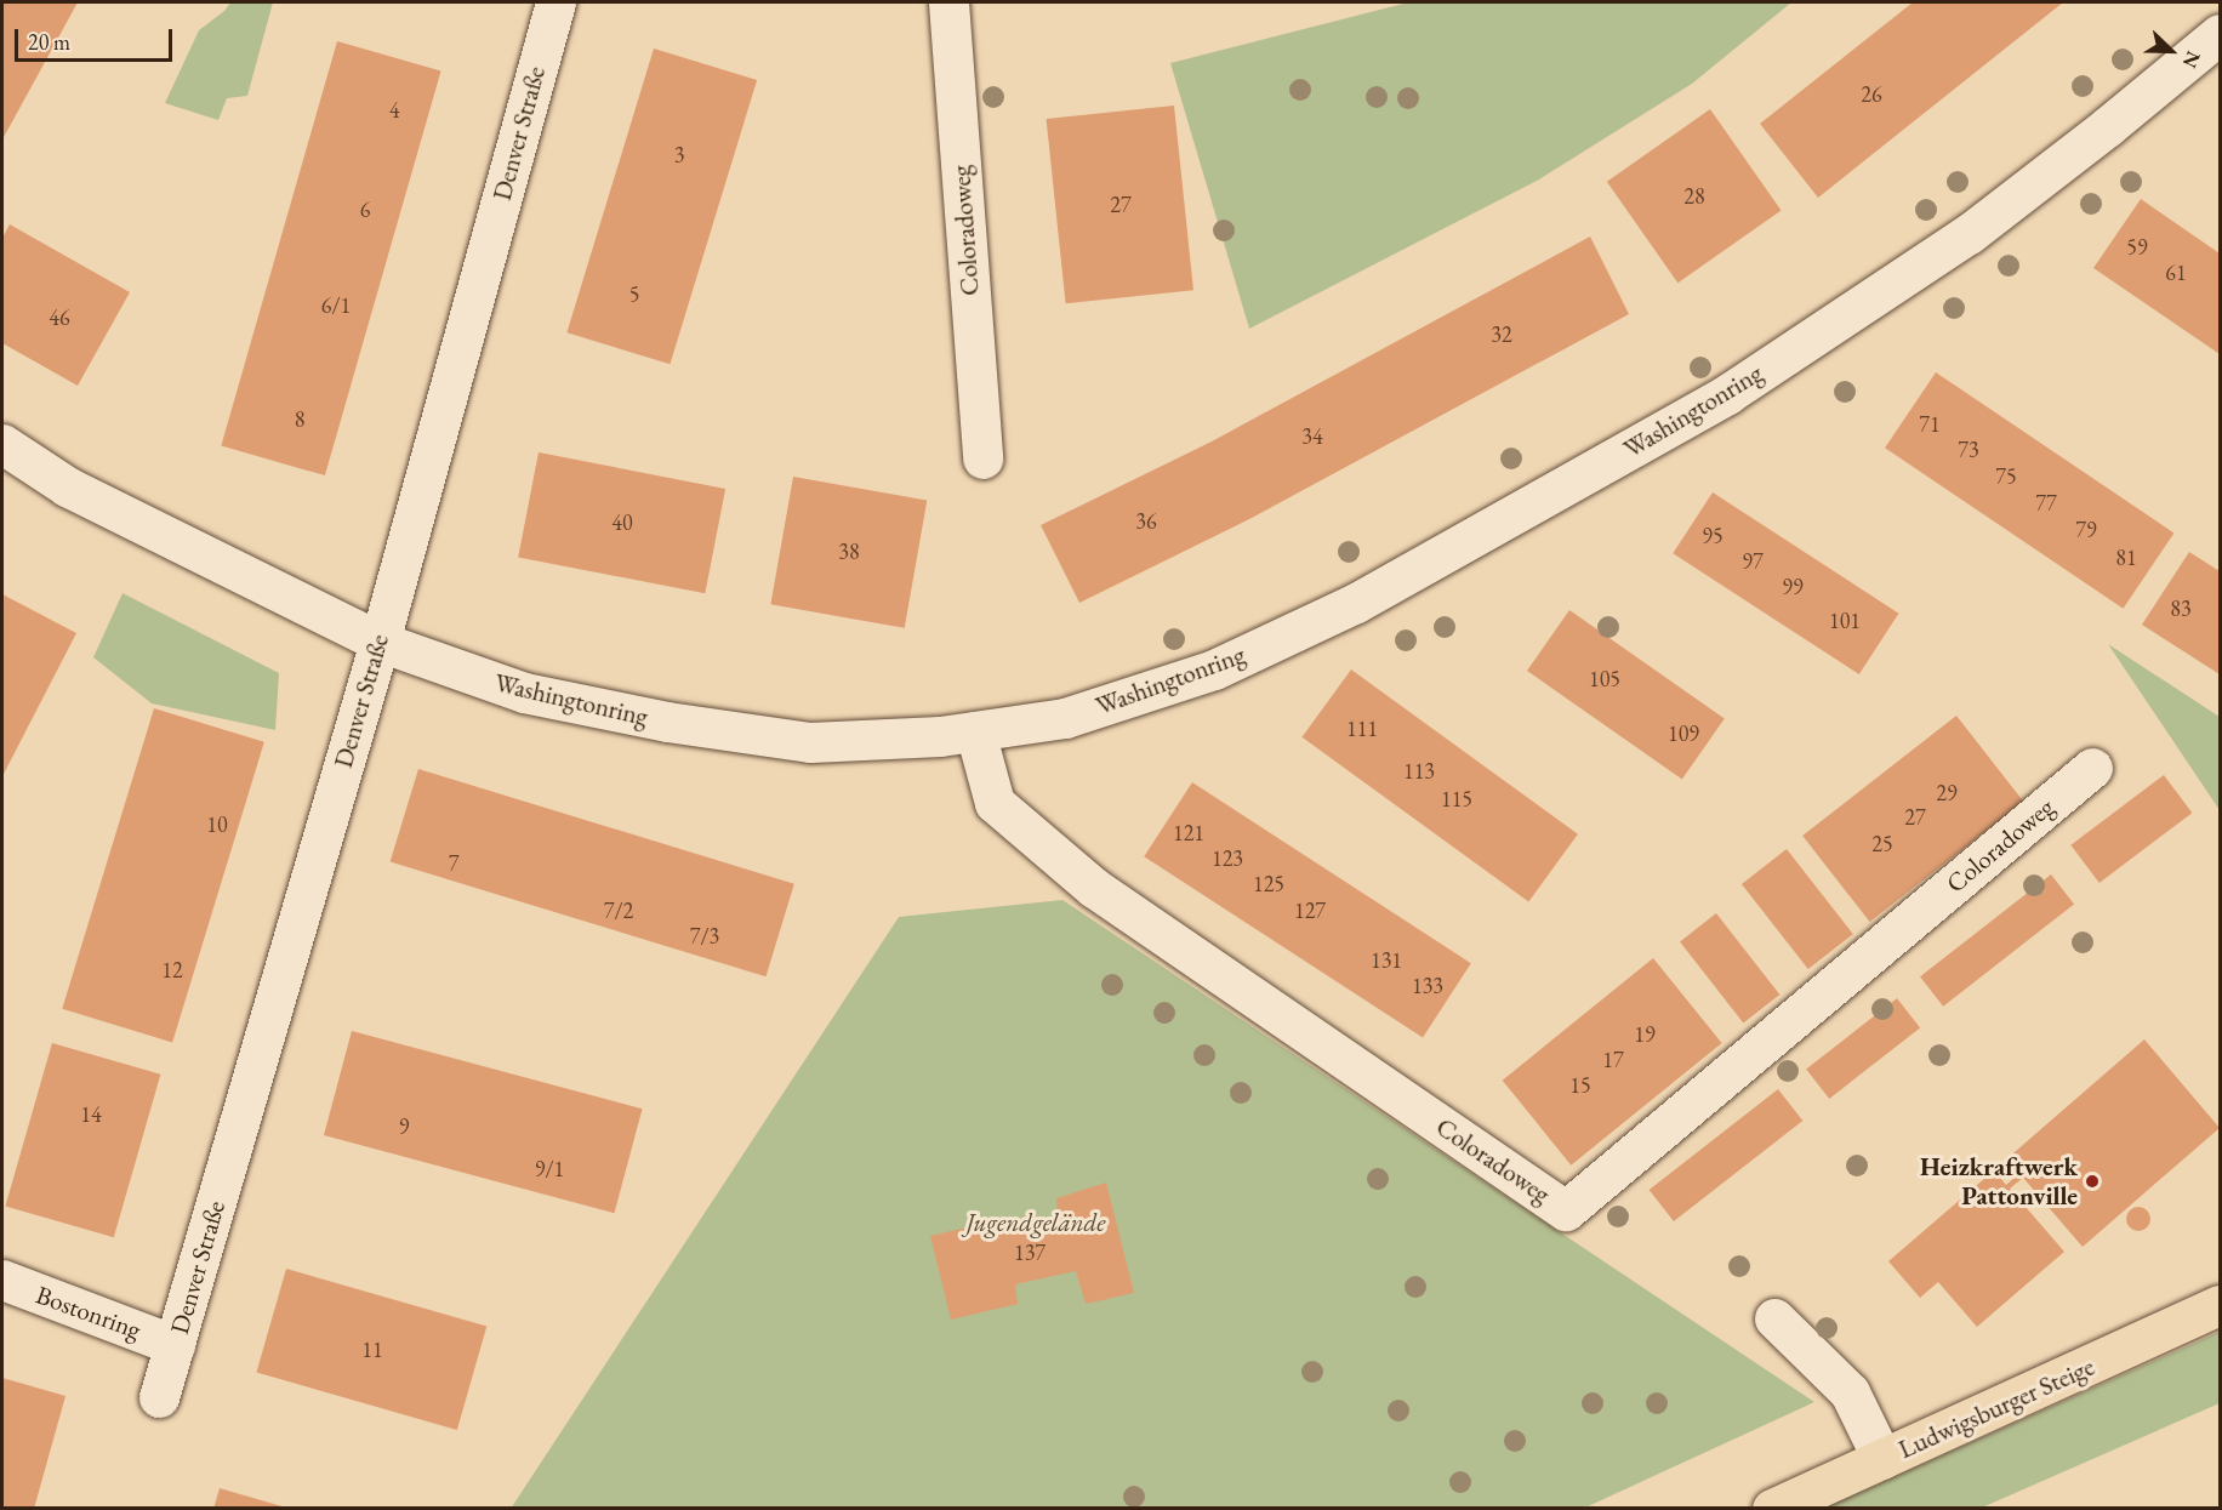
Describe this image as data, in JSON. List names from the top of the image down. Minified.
{"streets":{"main road":["Ludwigsburger Steige"],"street":["Denver Straße","Coloradoweg","Washingtonring","Bostonring"]},"crossings":[["Denver Straße","Washingtonring"],["Denver Straße","Bostonring"],["Coloradoweg","Washingtonring"]],"parks":["Jugendgelände"],"places":["Heizkraftwerk Pattonville"],"house_numbers":["26","4","3","28","27","6","59","61","5","6/1","46","32","8","71","34","73","75","77","36","40","79","95","38","81","97","99","83","101","105","111","109","113","29","115","27","10","121","25","123","7","125","7/2","127","7/3","131","12","133","19","17","15","14","9","9/1","137","11"],"scale_bar":"20 m","north":"bottom right"}
